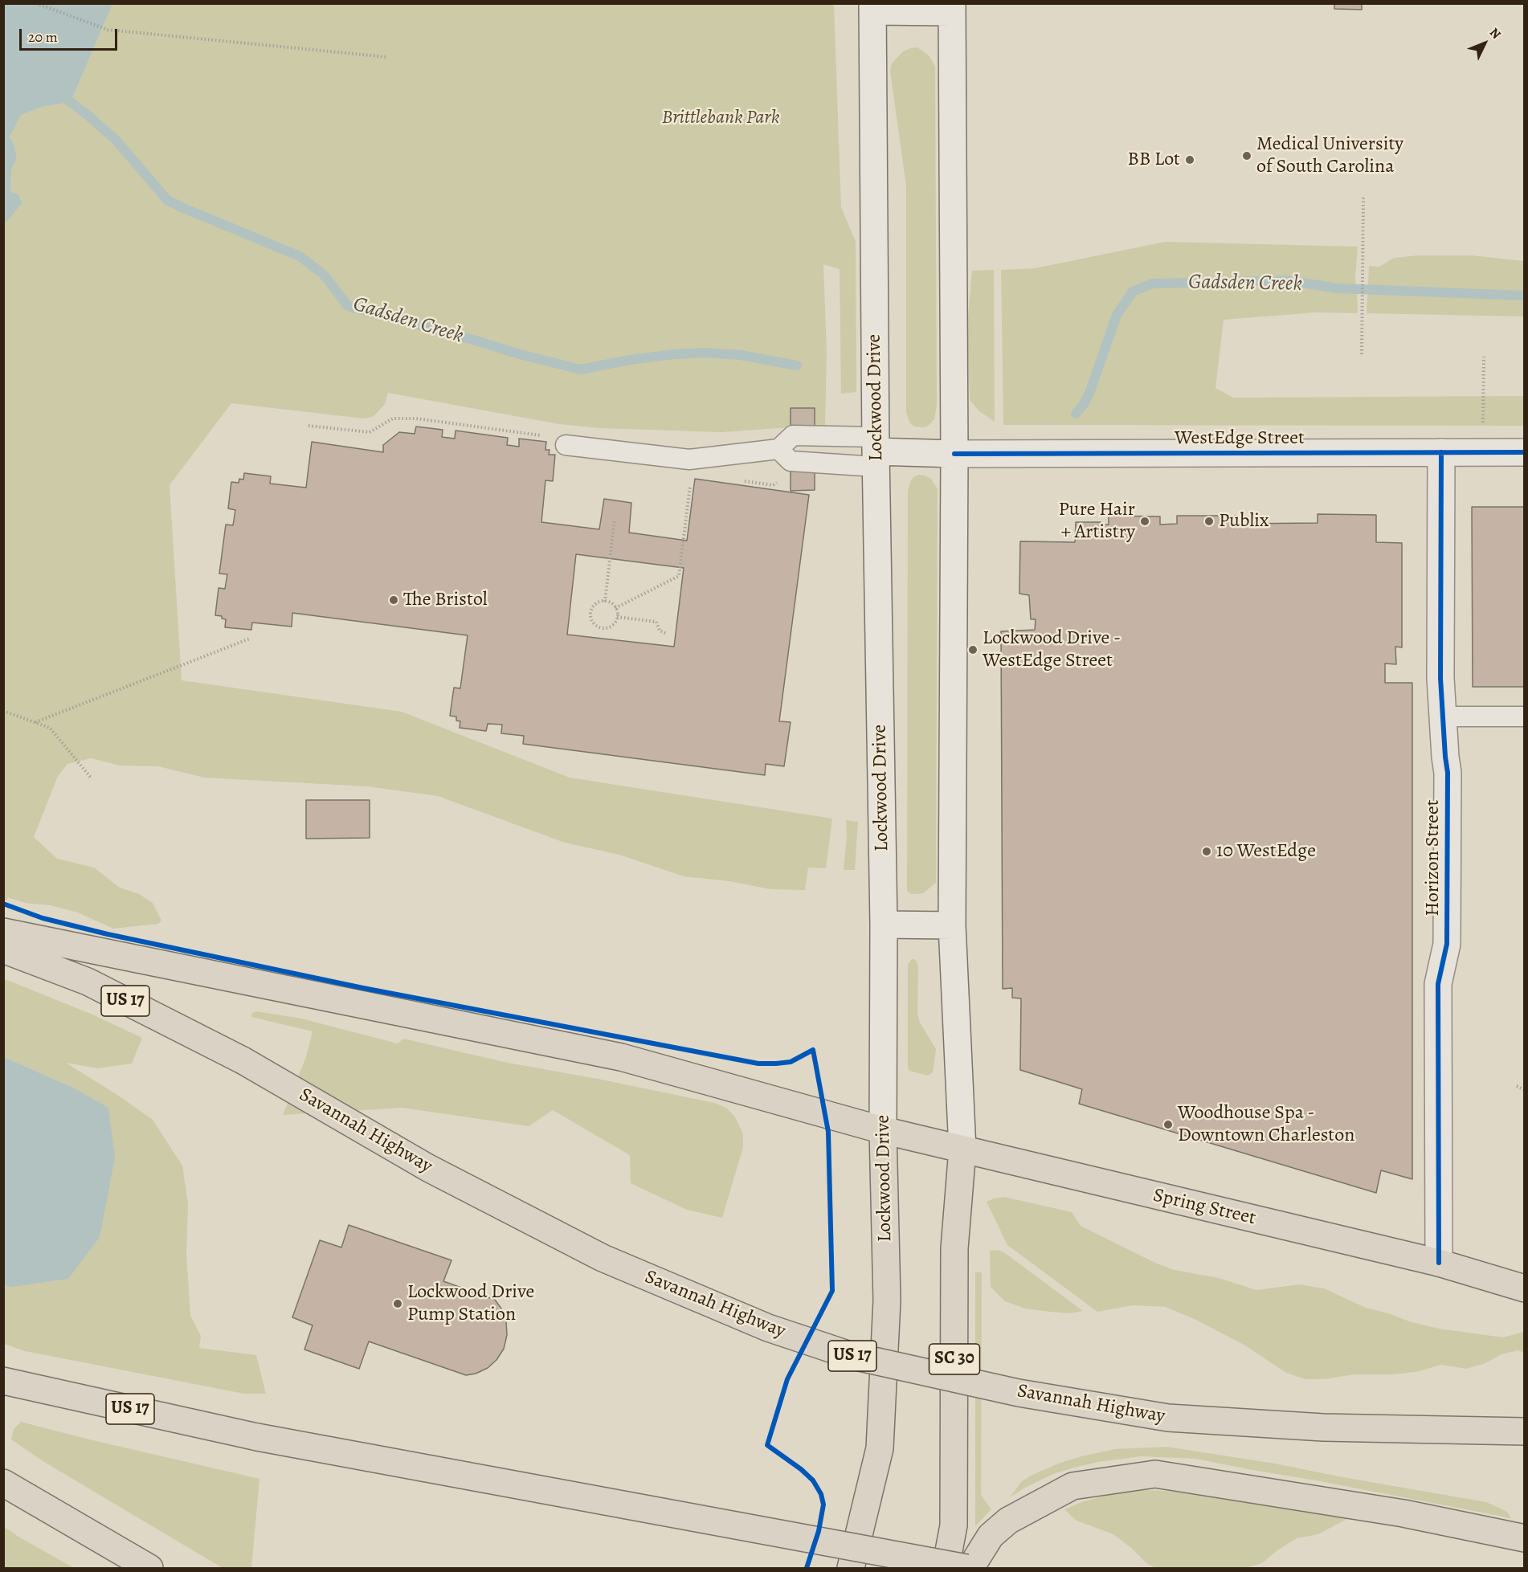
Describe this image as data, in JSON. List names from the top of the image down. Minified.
{"streets":{"main road":["Lockwood Drive","WestEdge Street","Horizon Street","US 17","Savannah Highway","Spring Street","SC 30"]},"crossings":[["Lockwood Drive","WestEdge Street"],["Lockwood Drive","Spring Street"],["WestEdge Street","Horizon Street"],["Horizon Street","Spring Street"],["Spring Street","SC 30"]],"water":["Gadsden Creek"],"parks":["Brittlebank Park"],"places":["Medical University of South Carolina","BB Lot","Pure Hair + Artistry","Publix","The Bristol","Lockwood Drive - WestEdge Street","10 WestEdge","Woodhouse Spa - Downtown Charleston","Lockwood Drive Pump Station"],"scale_bar":"20 m","north":"top right"}
